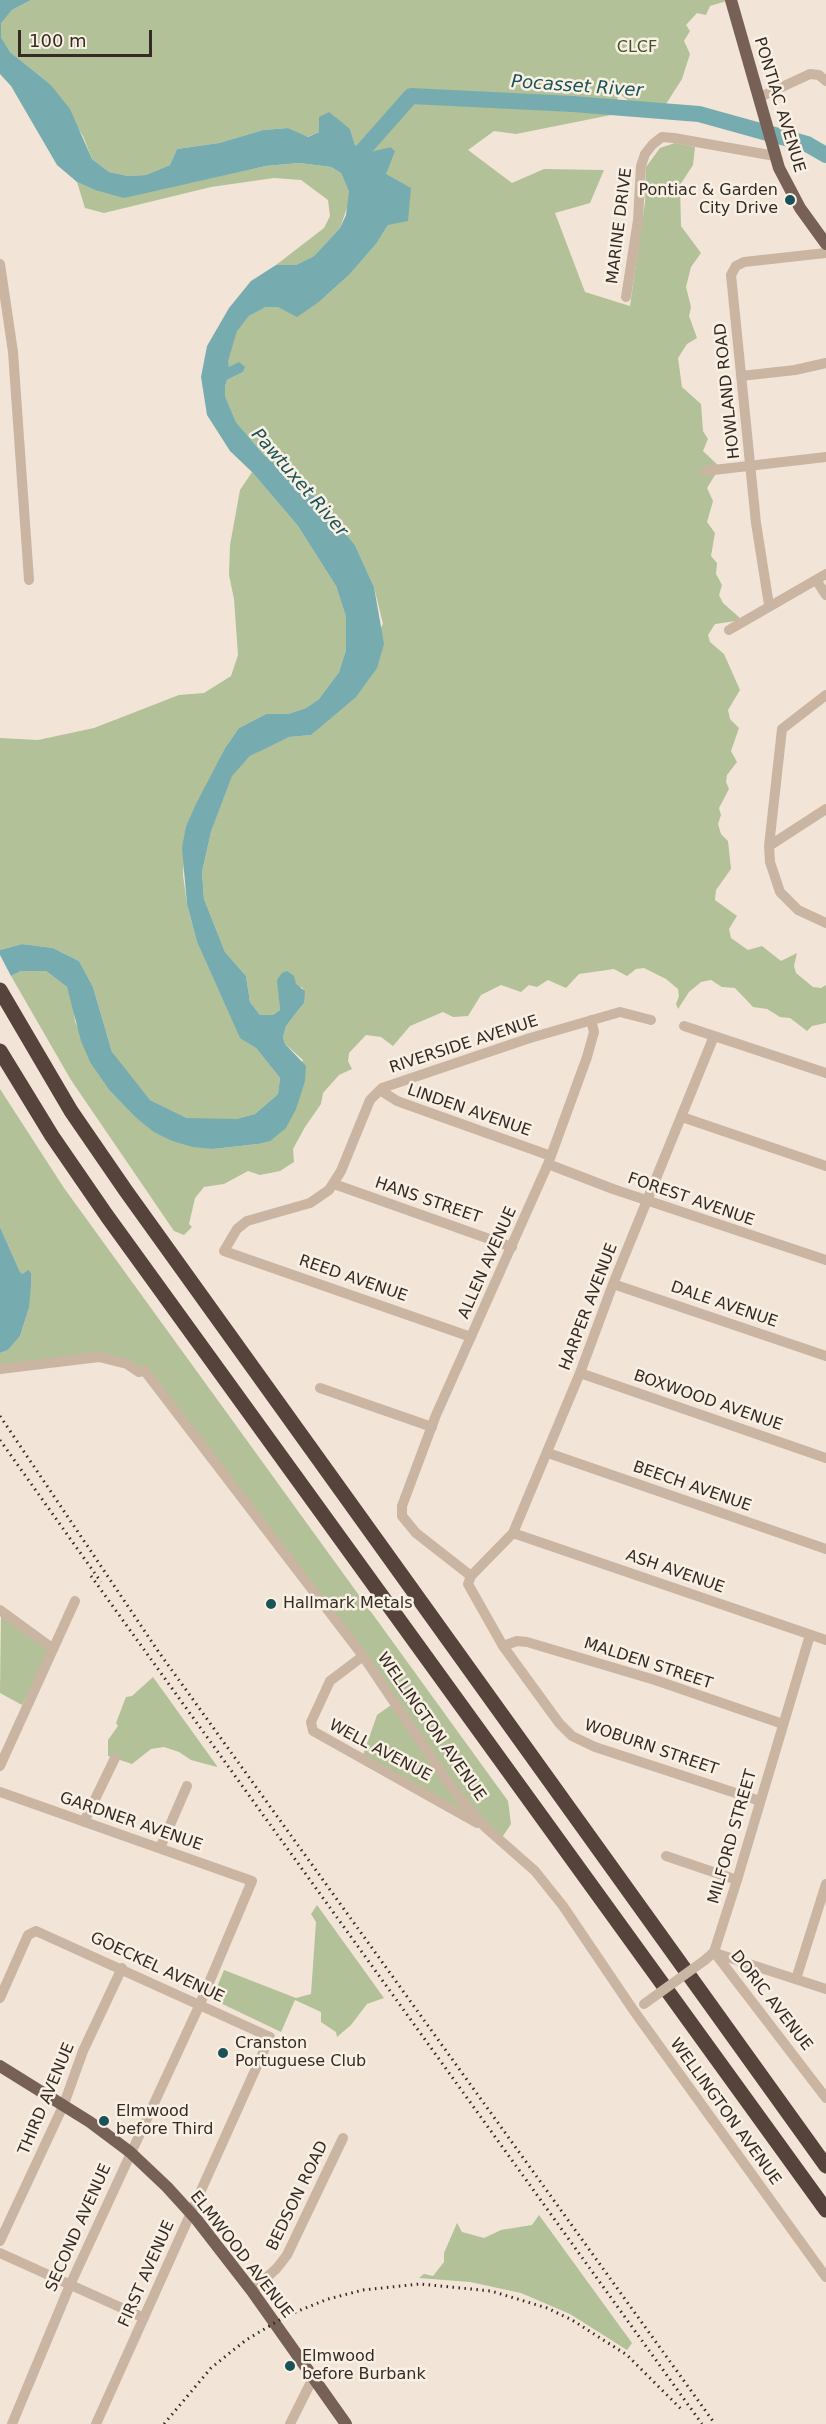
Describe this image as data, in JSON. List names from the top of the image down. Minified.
{"streets":{"main road":["PONTIAC AVENUE","ELMWOOD AVENUE"],"street":["MARINE DRIVE","HOWLAND ROAD","RIVERSIDE AVENUE","LINDEN AVENUE","FOREST AVENUE","HANS STREET","ALLEN AVENUE","REED AVENUE","DALE AVENUE","HARPER AVENUE","BOXWOOD AVENUE","BEECH AVENUE","ASH AVENUE","MALDEN STREET","WELLINGTON AVENUE","WOBURN STREET","WELL AVENUE","GARDNER AVENUE","MILFORD STREET","GOECKEL AVENUE","DORIC AVENUE","THIRD AVENUE","BEDSON ROAD","SECOND AVENUE","FIRST AVENUE"]},"crossings":[["PONTIAC AVENUE","MARINE DRIVE"],["RIVERSIDE AVENUE","LINDEN AVENUE"],["RIVERSIDE AVENUE","HANS STREET"],["RIVERSIDE AVENUE","ALLEN AVENUE"],["RIVERSIDE AVENUE","REED AVENUE"],["LINDEN AVENUE","FOREST AVENUE"],["LINDEN AVENUE","ALLEN AVENUE"],["FOREST AVENUE","ALLEN AVENUE"],["FOREST AVENUE","HARPER AVENUE"],["HANS STREET","ALLEN AVENUE"],["ALLEN AVENUE","REED AVENUE"],["ALLEN AVENUE","HARPER AVENUE"],["DALE AVENUE","HARPER AVENUE"],["HARPER AVENUE","BOXWOOD AVENUE"],["HARPER AVENUE","BEECH AVENUE"],["HARPER AVENUE","ASH AVENUE"],["ASH AVENUE","MILFORD STREET"],["MALDEN STREET","WOBURN STREET"],["MALDEN STREET","MILFORD STREET"],["WELLINGTON AVENUE","WELL AVENUE"],["WOBURN STREET","MILFORD STREET"],["GARDNER AVENUE","SECOND AVENUE"],["MILFORD STREET","DORIC AVENUE"],["GOECKEL AVENUE","THIRD AVENUE"],["GOECKEL AVENUE","SECOND AVENUE"],["GOECKEL AVENUE","FIRST AVENUE"],["THIRD AVENUE","ELMWOOD AVENUE"],["BEDSON ROAD","ELMWOOD AVENUE"],["SECOND AVENUE","ELMWOOD AVENUE"],["ELMWOOD AVENUE","FIRST AVENUE"]],"water":["Pocasset River","Pawtuxet River"],"parks":["CLCF"],"places":["Pontiac & Garden City Drive","Hallmark Metals","Cranston Portuguese Club","Elmwood before Third","Elmwood before Burbank"],"scale_bar":"100 m"}
